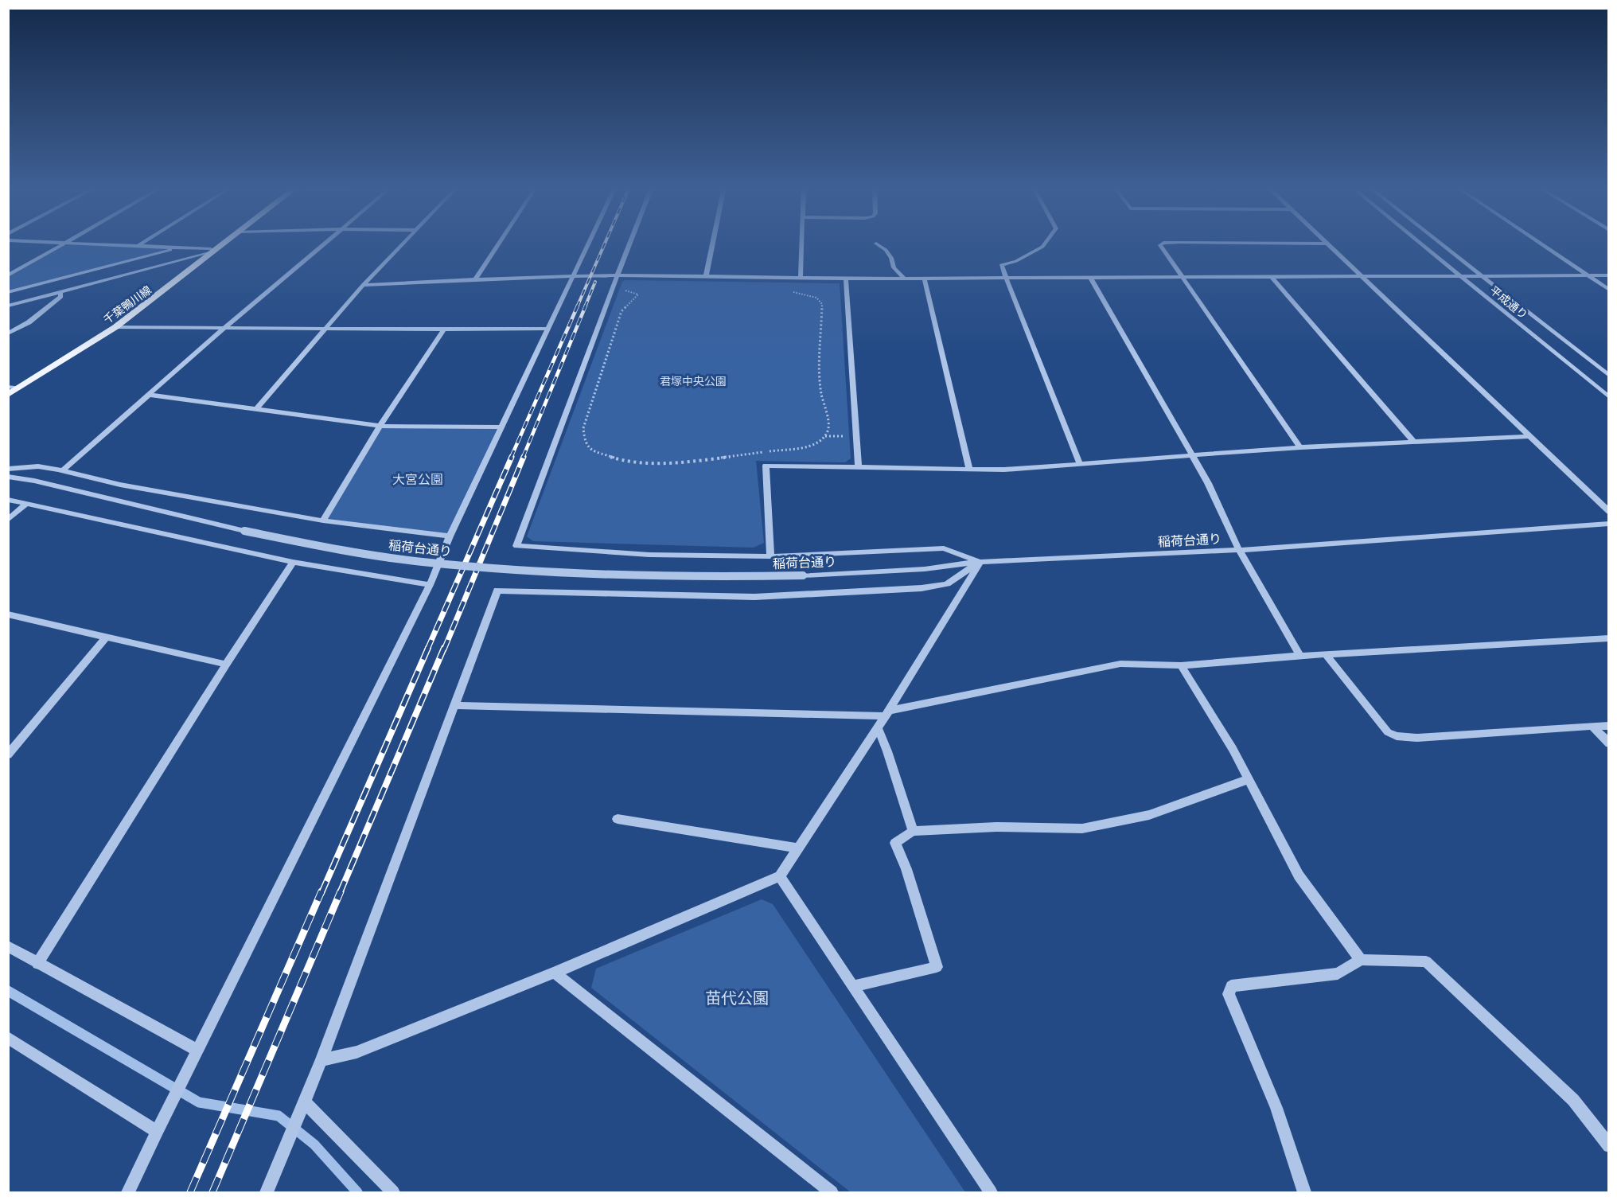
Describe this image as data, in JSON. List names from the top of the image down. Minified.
{"streets":{"main road":["千葉鴨川線"],"street":["平成通り","稲荷台通り"]},"parks":["君塚中央公園","大宮公園","苗代公園"]}
